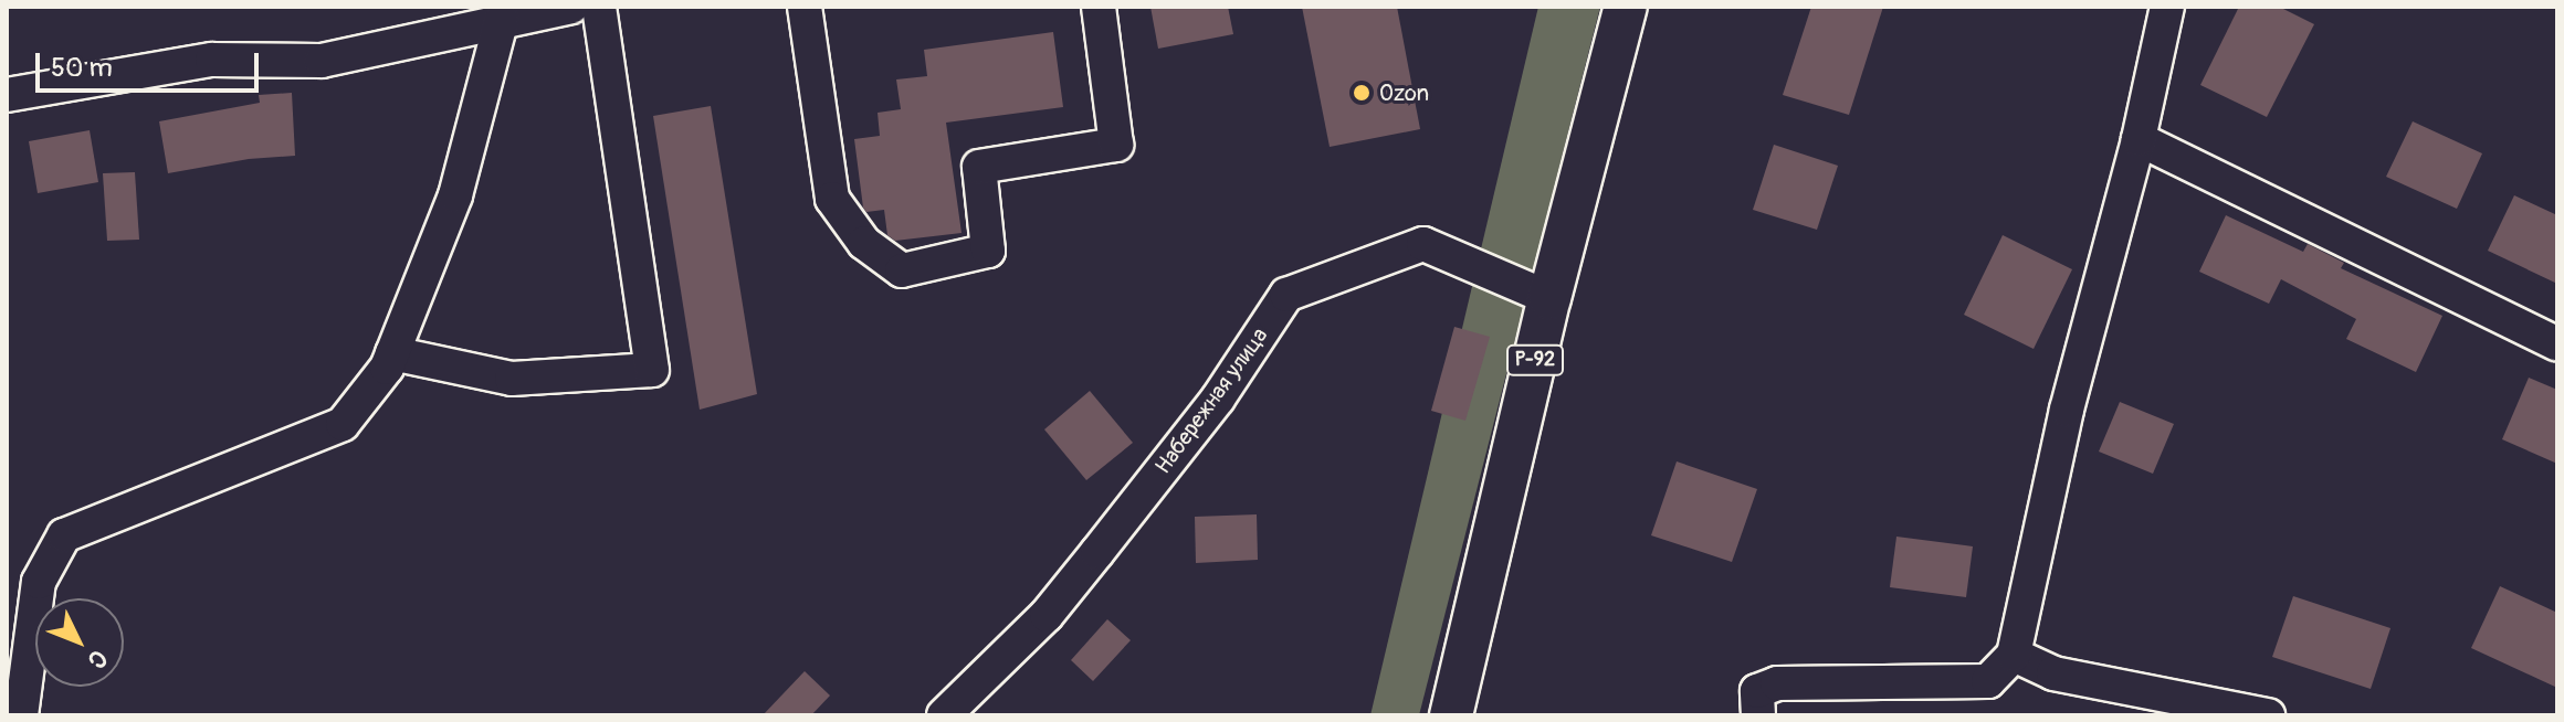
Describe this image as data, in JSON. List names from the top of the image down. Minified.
{"streets":{"main road":["Р-92"],"street":["Набережная улица"]},"crossings":[["Р-92","Набережная улица"]],"places":["Ozon"],"scale_bar":"50 m","north":"bottom right"}
